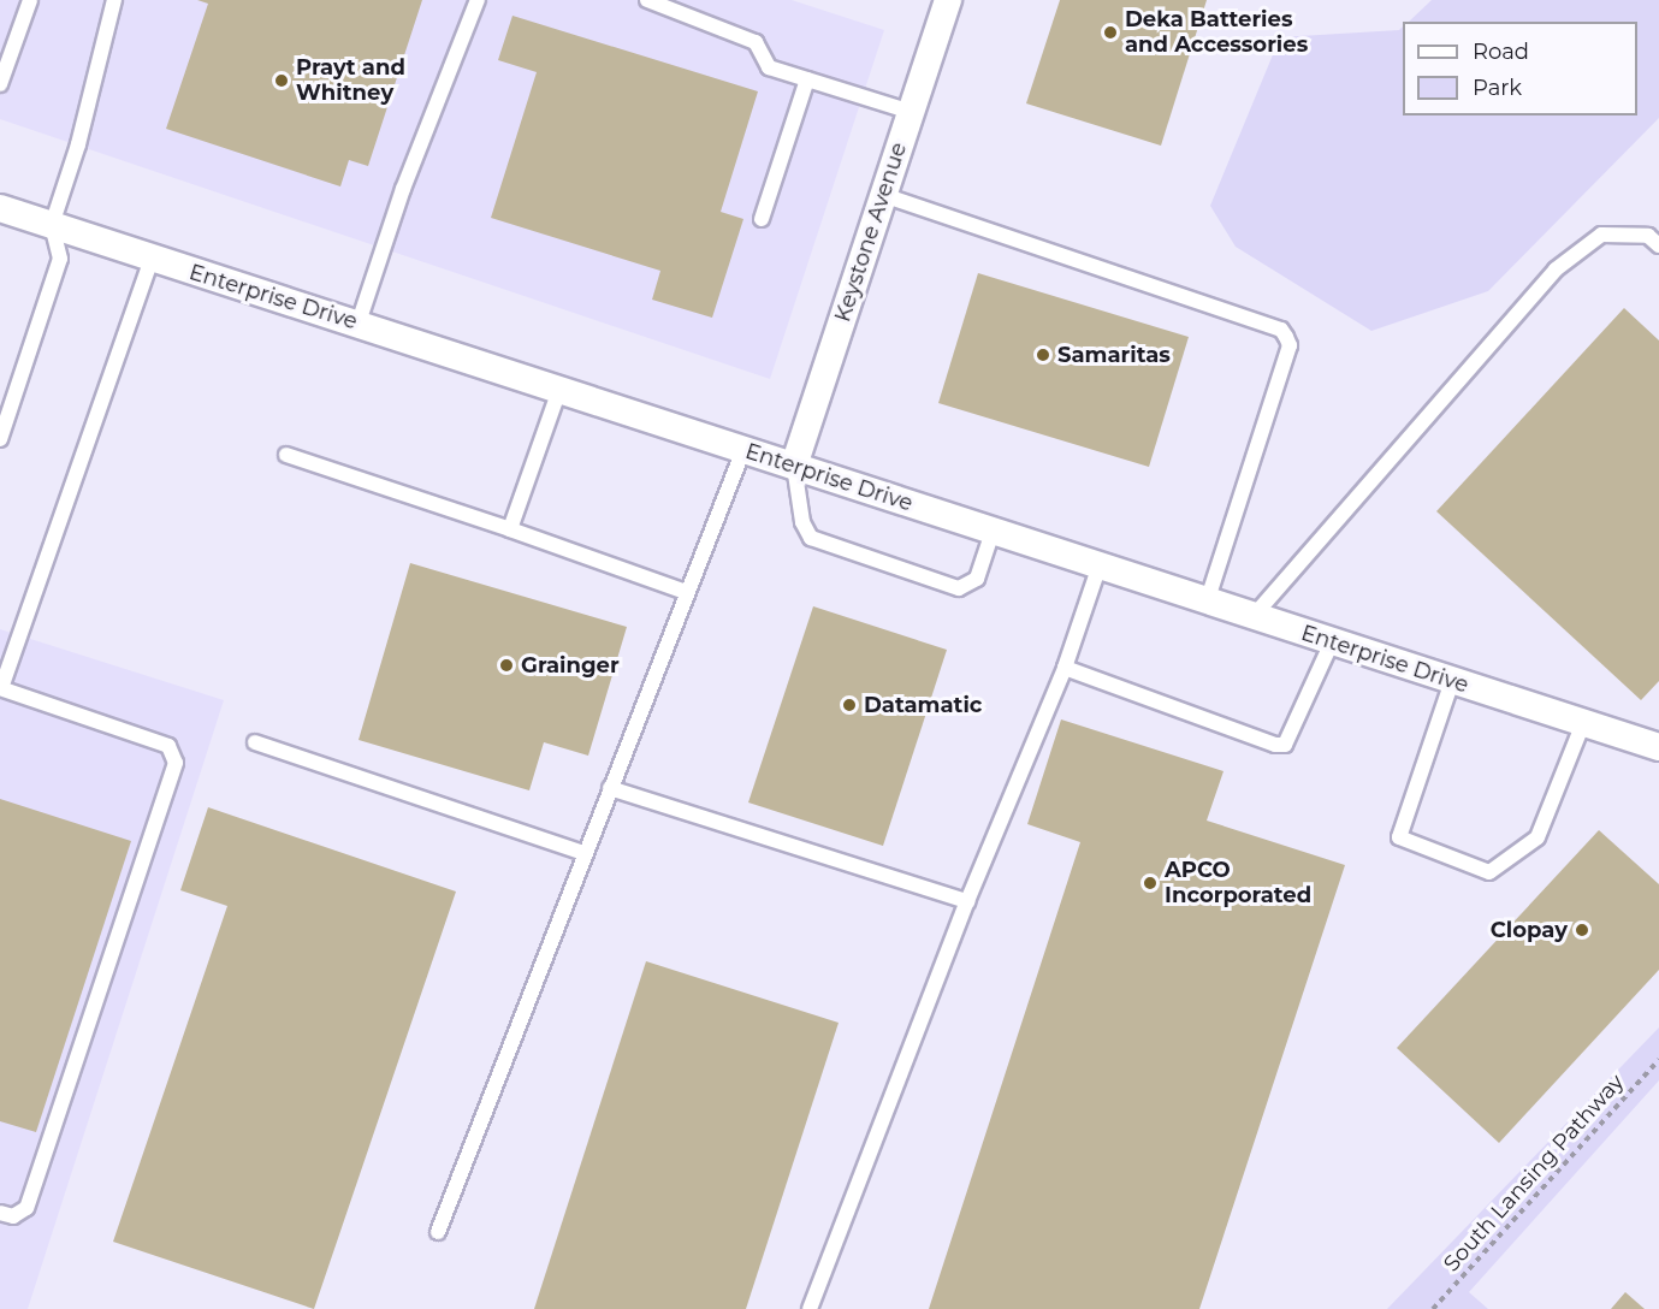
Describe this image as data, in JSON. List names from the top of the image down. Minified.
{"streets":{"street":["Keystone Avenue","Enterprise Drive"],"path":["South Lansing Pathway"]},"crossings":[["Keystone Avenue","Enterprise Drive"]],"places":["Deka Batteries and Accessories","Prayt and Whitney","Samaritas","Grainger","Datamatic","APCO Incorporated","Clopay"],"legend":["Road","Park"]}
